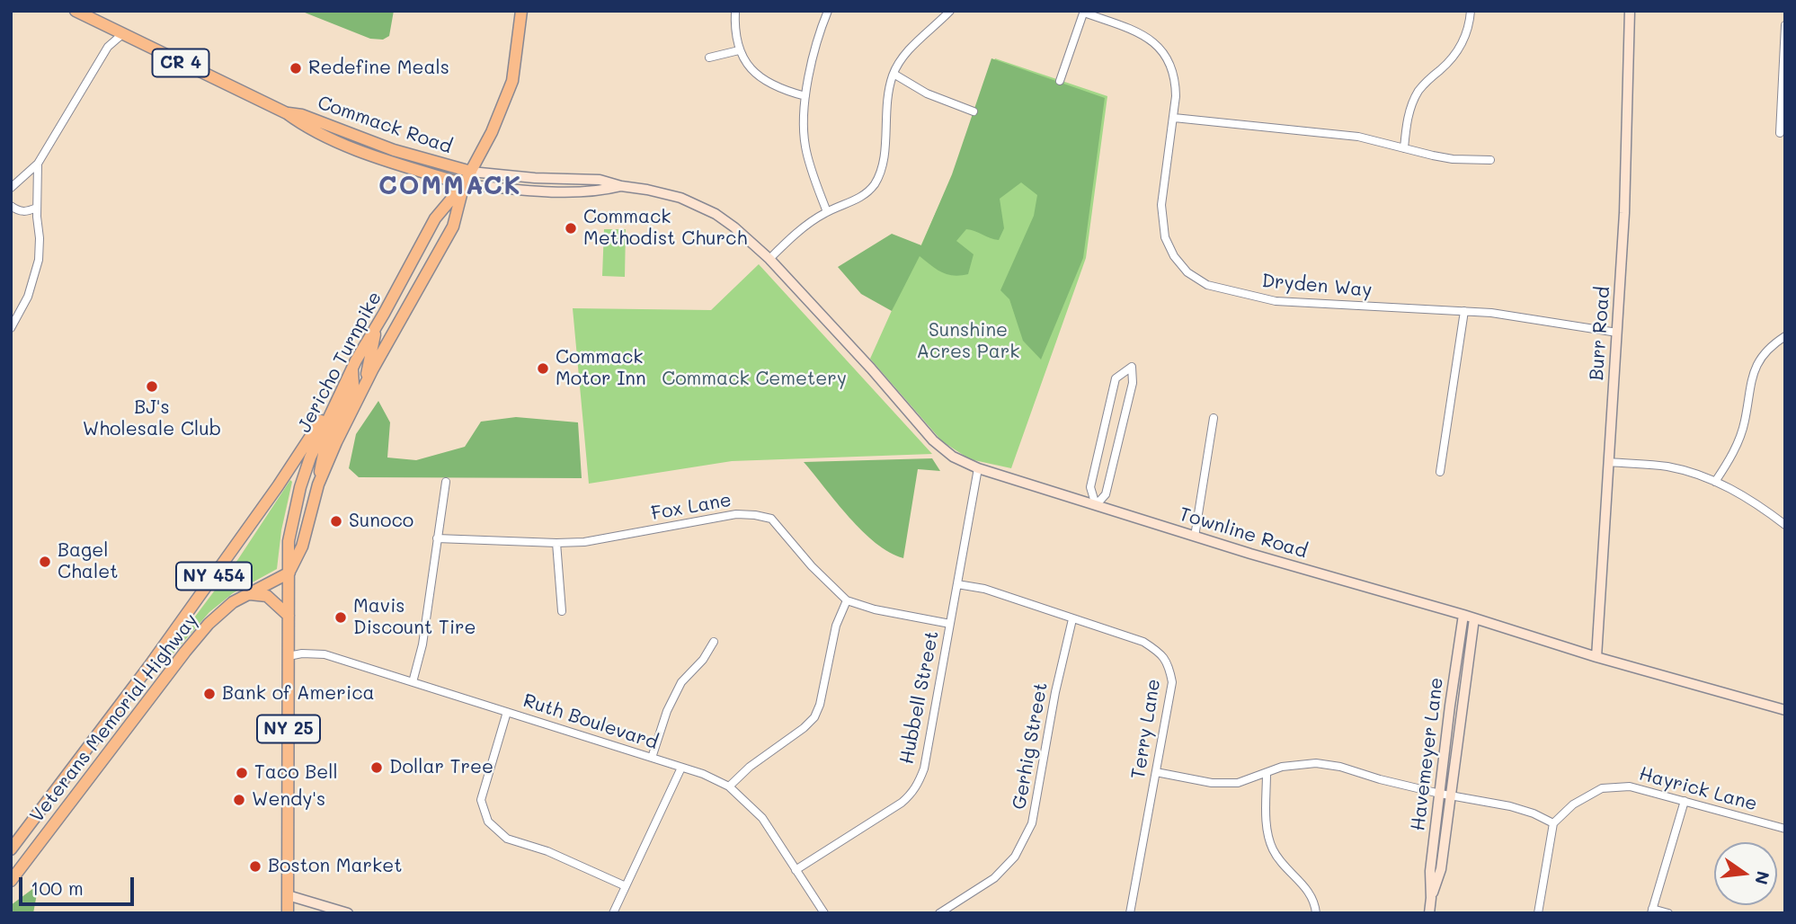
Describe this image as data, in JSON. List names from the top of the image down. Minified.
{"streets":{"main road":["CR 4","Commack Road","Burr Road","Jericho Turnpike","Townline Road","NY 454","Veterans Memorial Highway","NY 25","Havemeyer Lane"],"street":["Dryden Way","Fox Lane","Hubbell Street","Ruth Boulevard","Terry Lane","Gerhig Street","Hayrick Lane"]},"crossings":[["CR 4","Commack Road"],["CR 4","Jericho Turnpike"],["CR 4","Townline Road"],["Commack Road","Jericho Turnpike"],["Dryden Way","Burr Road"],["Burr Road","Townline Road"],["Jericho Turnpike","Veterans Memorial Highway"],["Jericho Turnpike","Ruth Boulevard"],["Fox Lane","Hubbell Street"],["Townline Road","Hubbell Street"],["Townline Road","Havemeyer Lane"],["Hubbell Street","Ruth Boulevard"],["Hubbell Street","Terry Lane"],["Terry Lane","Gerhig Street"]],"districts":["COMMACK"],"parks":["Sunshine Acres Park","Commack Cemetery"],"places":["Redefine Meals","Commack Methodist Church","Commack Motor Inn","BJ's Wholesale Club","Sunoco","Bagel Chalet","Mavis Discount Tire","Bank of America","Dollar Tree","Taco Bell","Wendy's","Boston Market"],"scale_bar":"100 m","north":"right"}
